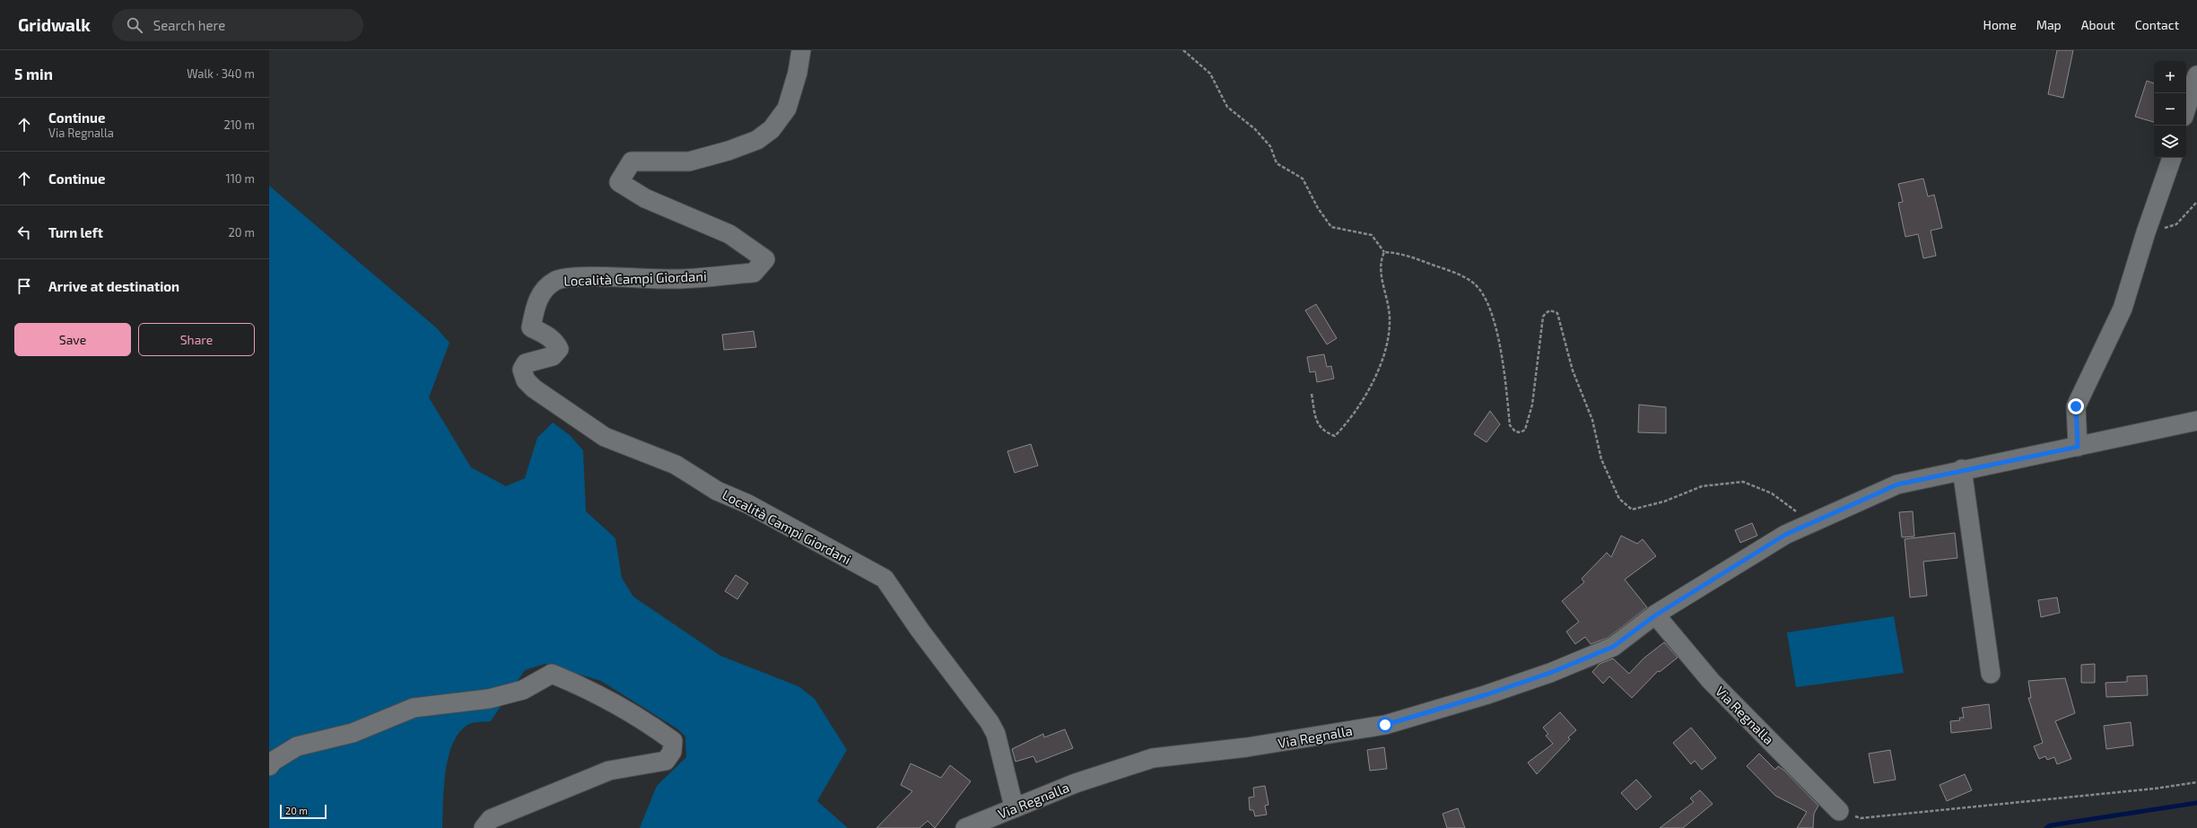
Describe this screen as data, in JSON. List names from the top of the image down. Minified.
{"streets":{"street":["Località Campi Giordani","Via Regnalla"]},"crossings":[["Località Campi Giordani","Via Regnalla"]],"scale_bar":"20 m","page":{"header":"Gridwalk","search":"Search here","nav":["Home","Map","About","Contact"],"heading":["5 min","Walk · 340 m"],"map_buttons":["+","−"],"list":[["Continue","Via Regnalla","210 m"],["Continue","110 m"],["Turn left","20 m"],"Arrive at destination"],"buttons":["Save","Share"],"scale":"20 m"}}
